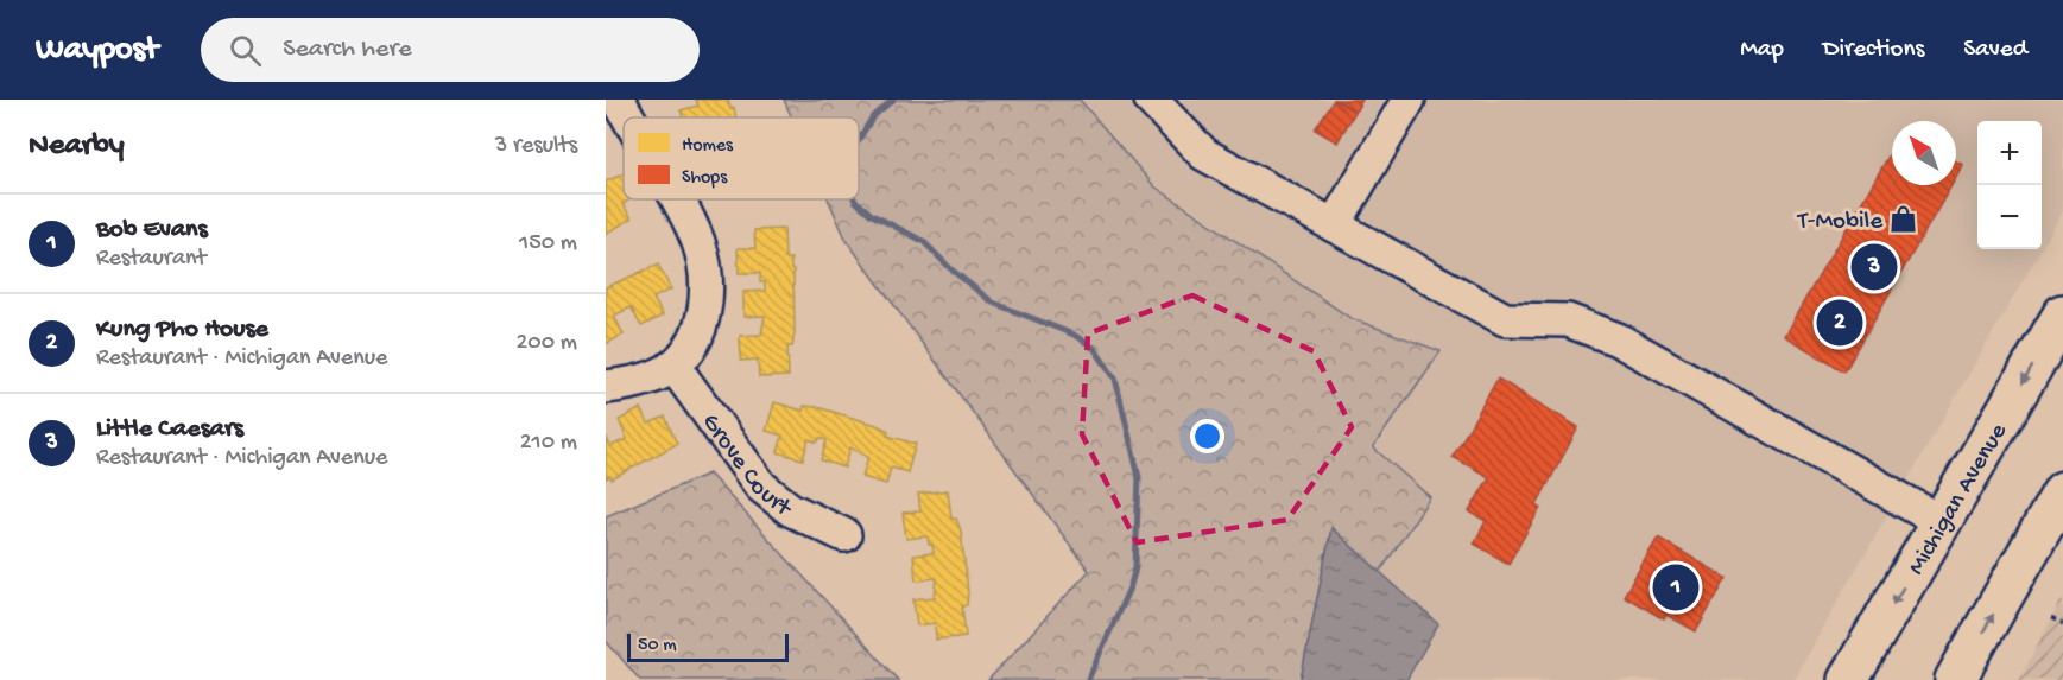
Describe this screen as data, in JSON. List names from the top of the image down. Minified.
{"streets":{"main road":["Michigan Avenue"],"street":["Grove Court"]},"places":{"shop":["T-Mobile"]},"legend":["Homes","Shops"],"scale_bar":"50 m","north":"top left","page":{"header":"Waypost","search":"Search here","nav":["Map","Directions","Saved"],"heading":["Nearby","3 results"],"map_buttons":["+","−"],"list":[{"mark":"1","name":"Bob Evans","note":"Restaurant","value":"150 m"},{"mark":"2","name":"Kung Pho House","note":"Restaurant · Michigan Avenue","value":"200 m"},{"mark":"3","name":"Little Caesars","note":"Restaurant · Michigan Avenue","value":"210 m"}],"pins":["3","2","1"],"scale":"50 m"}}
